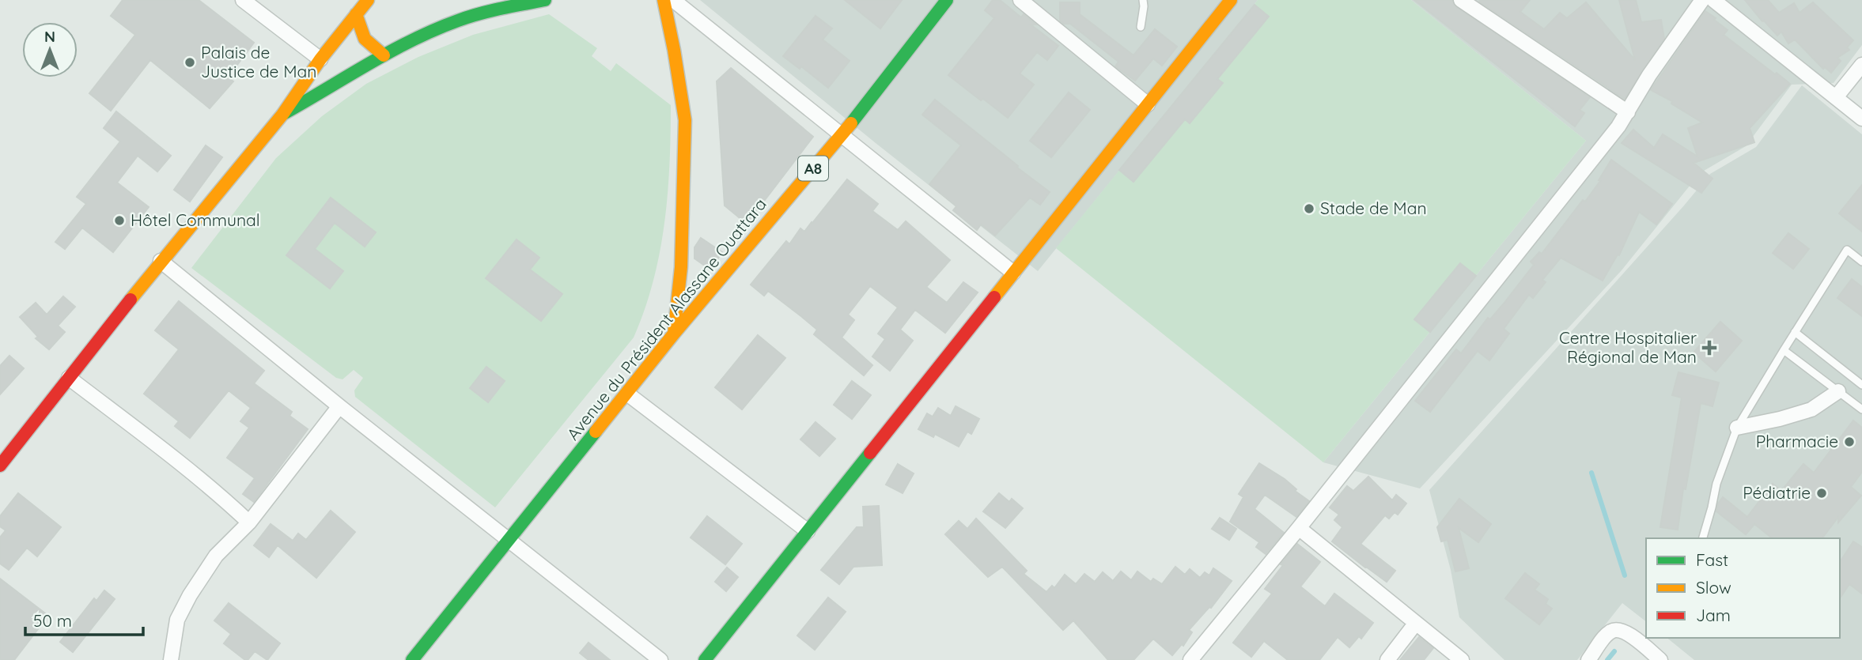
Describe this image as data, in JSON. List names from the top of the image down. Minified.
{"streets":{"street":["A8","Avenue du Président Alassane Ouattara"]},"places":{"other":["Palais de Justice de Man","Stade de Man","Hôtel Communal","Pharmacie","Pédiatrie"],"health":["Centre Hospitalier Régional de Man"]},"legend":["Fast","Slow","Jam"],"scale_bar":"50 m","north":"top"}
